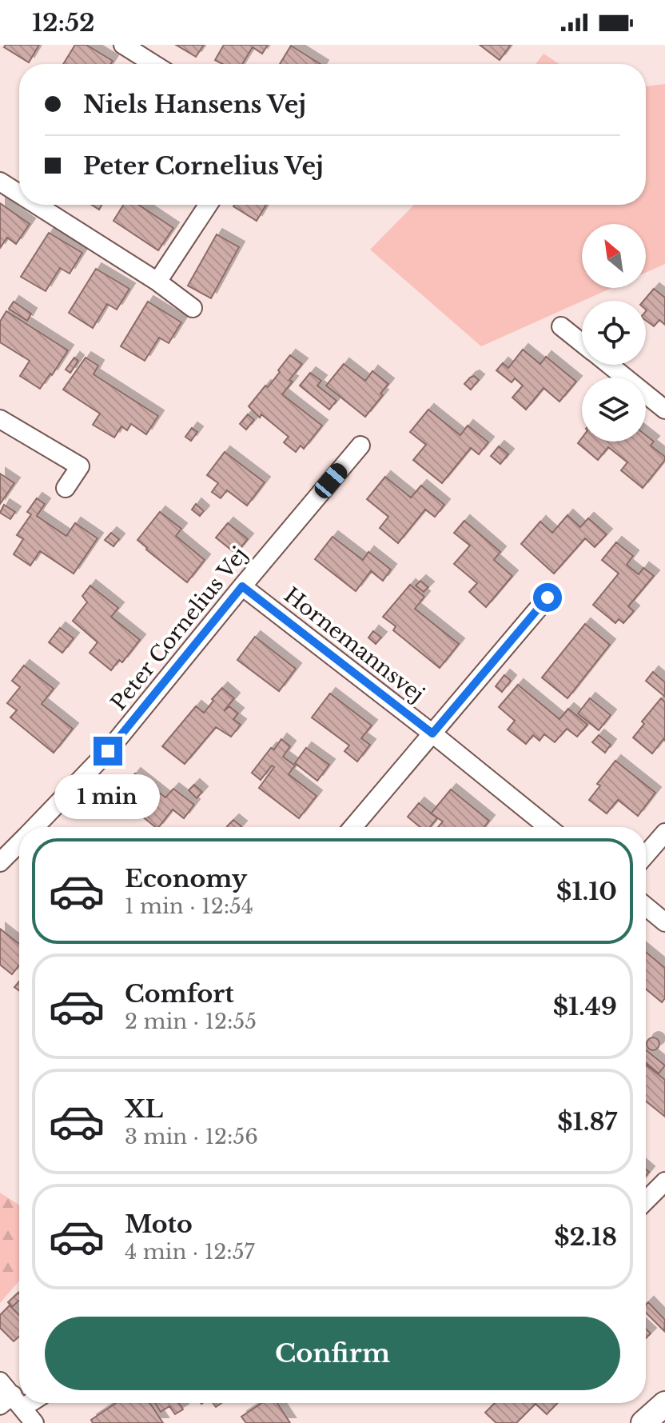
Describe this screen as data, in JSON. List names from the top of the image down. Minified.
{"streets":{"street":["Peter Cornelius Vej","Hornemannsvej"]},"crossings":[["Peter Cornelius Vej","Hornemannsvej"]],"north":"top left","page":{"status":"12:52","banner":["Niels Hansens Vej","Peter Cornelius Vej"],"bubble":"1 min","list":[{"name":"Economy","note":"1 min · 12:54","value":"$1.10"},{"name":"Comfort","note":"2 min · 12:55","value":"$1.49"},{"name":"XL","note":"3 min · 12:56","value":"$1.87"},{"name":"Moto","note":"4 min · 12:57","value":"$2.18"}],"buttons":"Confirm"}}
